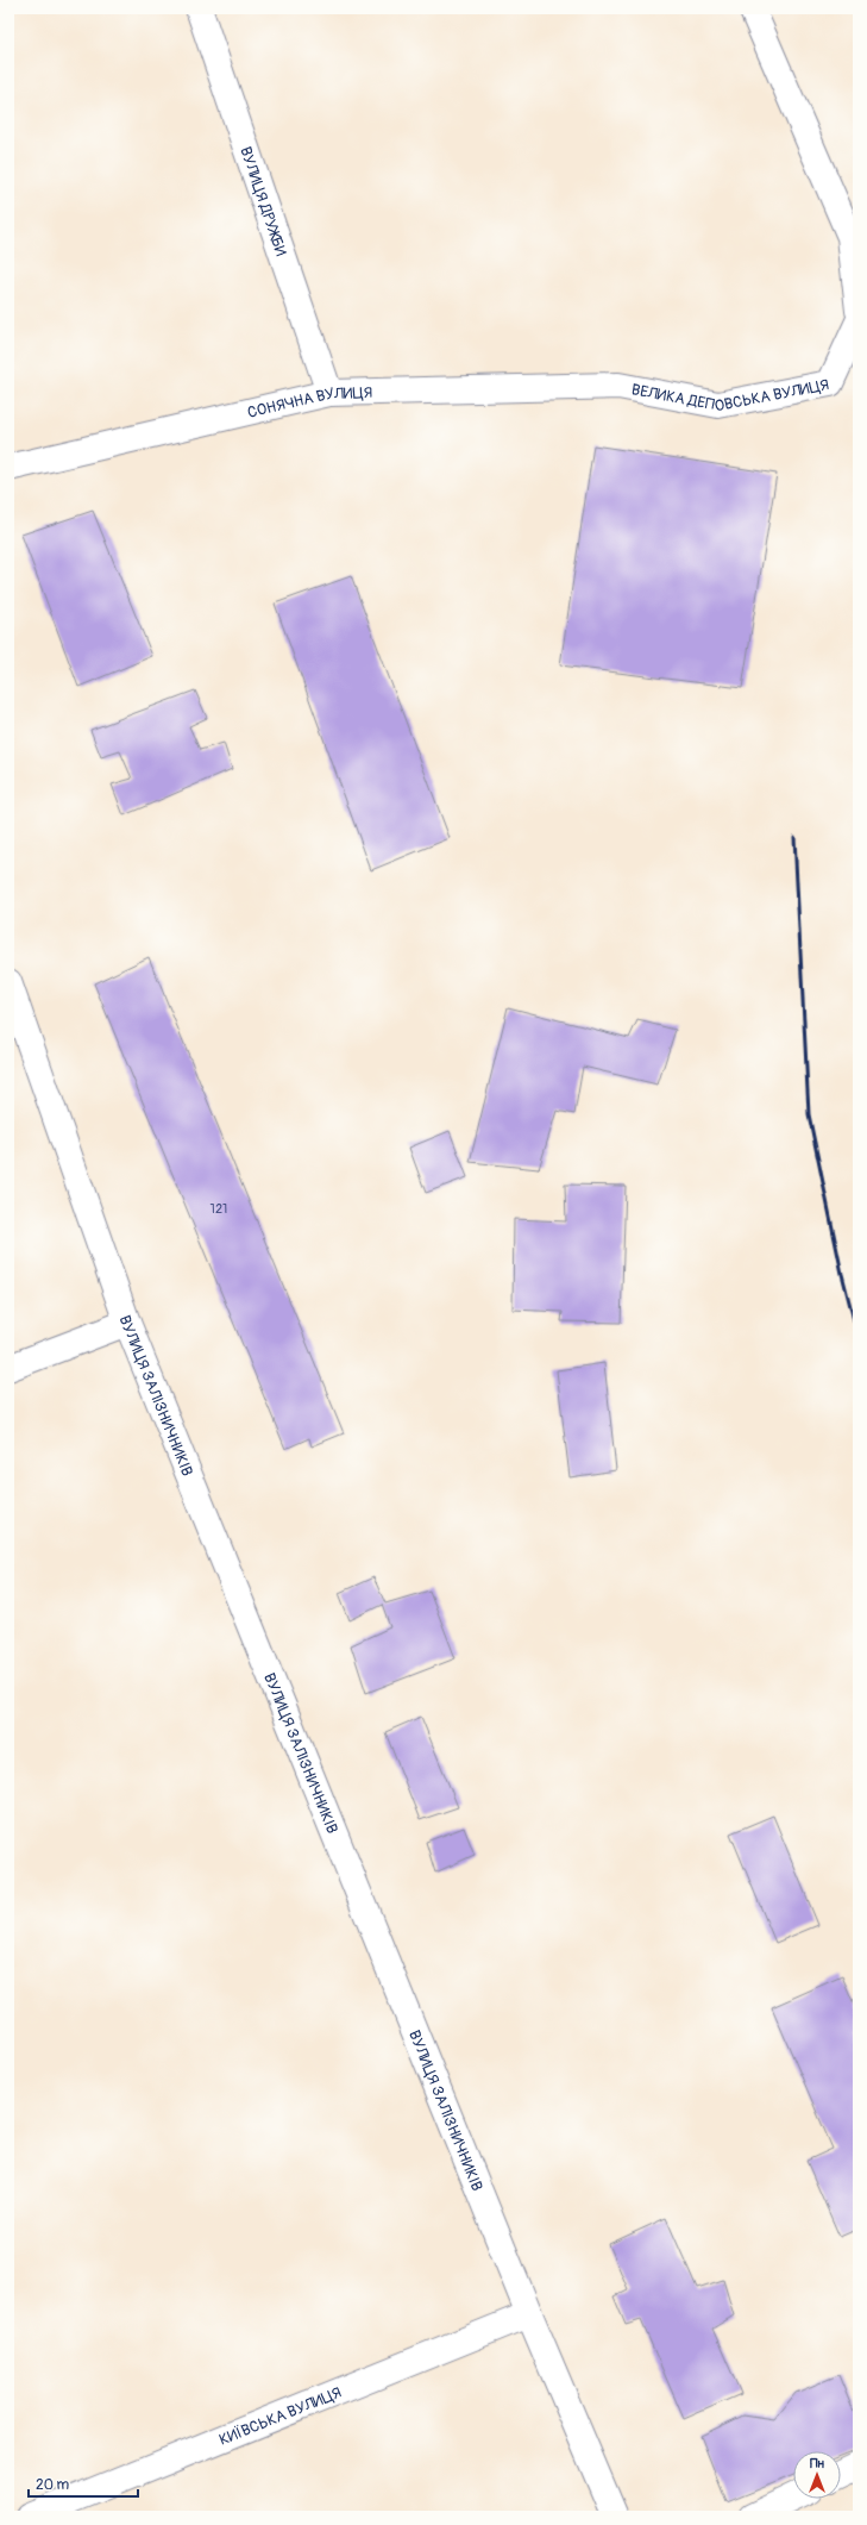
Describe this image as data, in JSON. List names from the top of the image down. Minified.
{"streets":{"street":["ВУЛИЦЯ ДРУЖБИ","ВЕЛИКА ДЕПОВСЬКА ВУЛИЦЯ","СОНЯЧНА ВУЛИЦЯ","ВУЛИЦЯ ЗАЛІЗНИЧНИКІВ","КИЇВСЬКА ВУЛИЦЯ"]},"crossings":[["ВУЛИЦЯ ДРУЖБИ","СОНЯЧНА ВУЛИЦЯ"],["ВЕЛИКА ДЕПОВСЬКА ВУЛИЦЯ","СОНЯЧНА ВУЛИЦЯ"],["ВУЛИЦЯ ЗАЛІЗНИЧНИКІВ","КИЇВСЬКА ВУЛИЦЯ"]],"house_numbers":["121"],"scale_bar":"20 m","north":"top"}
